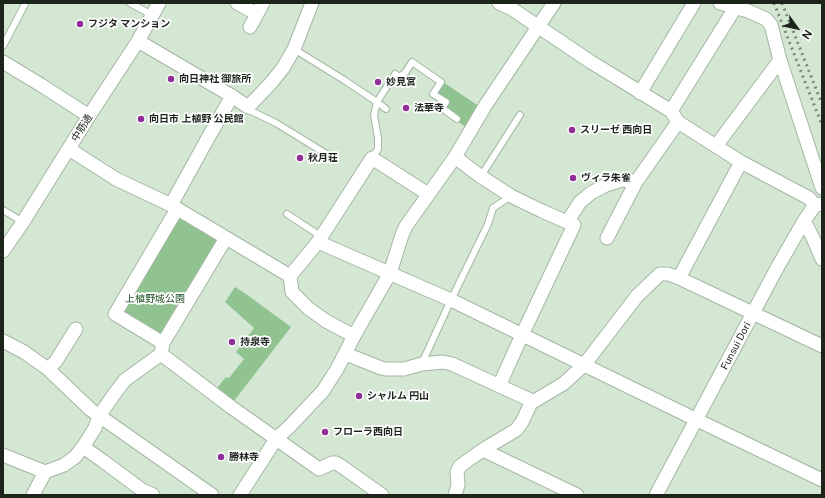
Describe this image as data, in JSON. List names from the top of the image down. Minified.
{"streets":{"street":["中筋通","Funsui Dori"]},"parks":["上植野城公園"],"places":["フジタ マンション","向日神社 御旅所","妙見宮","法華寺","向日市 上植野 公民館","スリーゼ 西向日","秋月荘","ヴィラ朱雀","持泉寺","シャルム 円山","フローラ西向日","勝林寺"],"north":"bottom right"}
